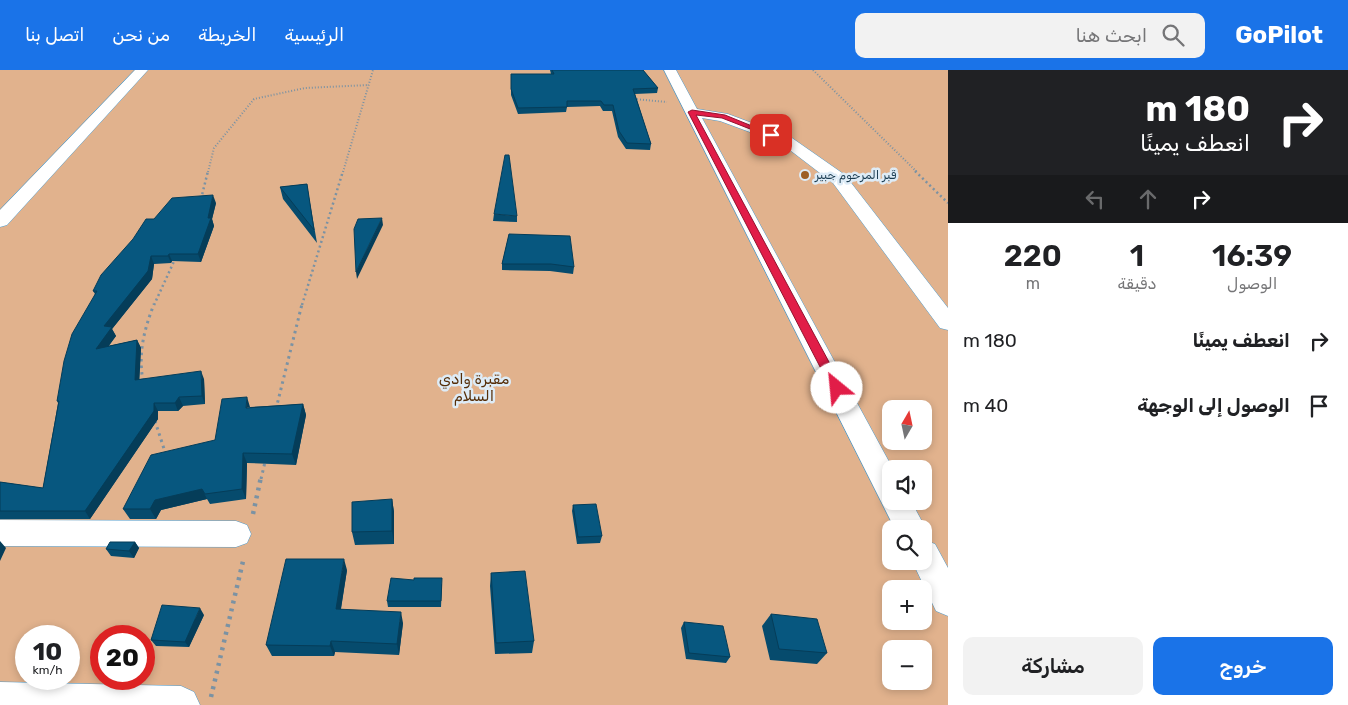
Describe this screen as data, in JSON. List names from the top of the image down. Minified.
{"parks":["مقبرة وادي السلام"],"places":["قبر المرحوم جبير"],"north":"top","page":{"header":"GoPilot","search":"ابحث هنا","nav":["الرئيسية","الخريطة","من نحن","اتصل بنا"],"turn":["180 m","انعطف يمينًا"],"eta":["16:39","الوصول","1","دقيقة","220","m"],"list":[{"name":"انعطف يمينًا","value":"180 m"},{"name":"الوصول إلى الوجهة","value":"40 m"}],"map_buttons":["+","−"],"speed":"10 km/h","limit":"20","buttons":["خروج","مشاركة"]}}
